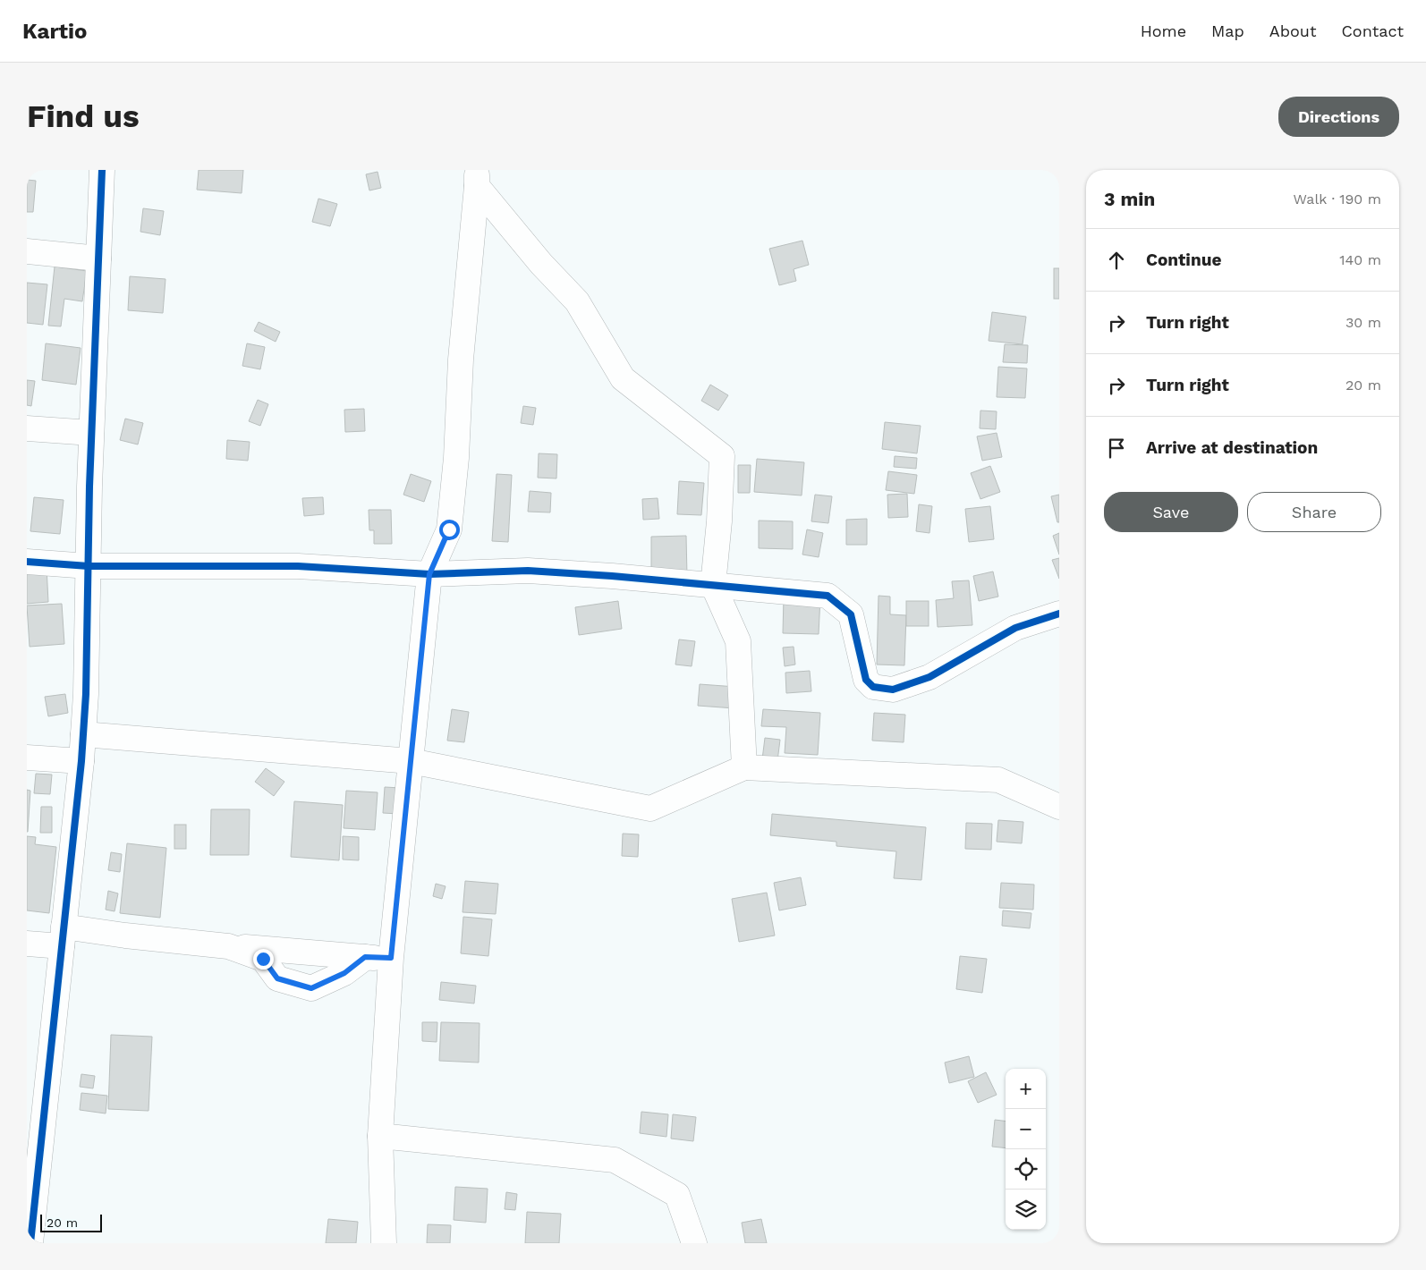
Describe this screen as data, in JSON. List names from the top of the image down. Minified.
{"scale_bar":"20 m","page":{"header":"Kartio","nav":["Home","Map","About","Contact"],"buttons":["Directions",["Save","Share"]],"title":"Find us","heading":["3 min","Walk · 190 m"],"list":[["Continue","140 m"],["Turn right","30 m"],["Turn right","20 m"],"Arrive at destination"],"map_buttons":["+","−"],"scale":"20 m"}}
